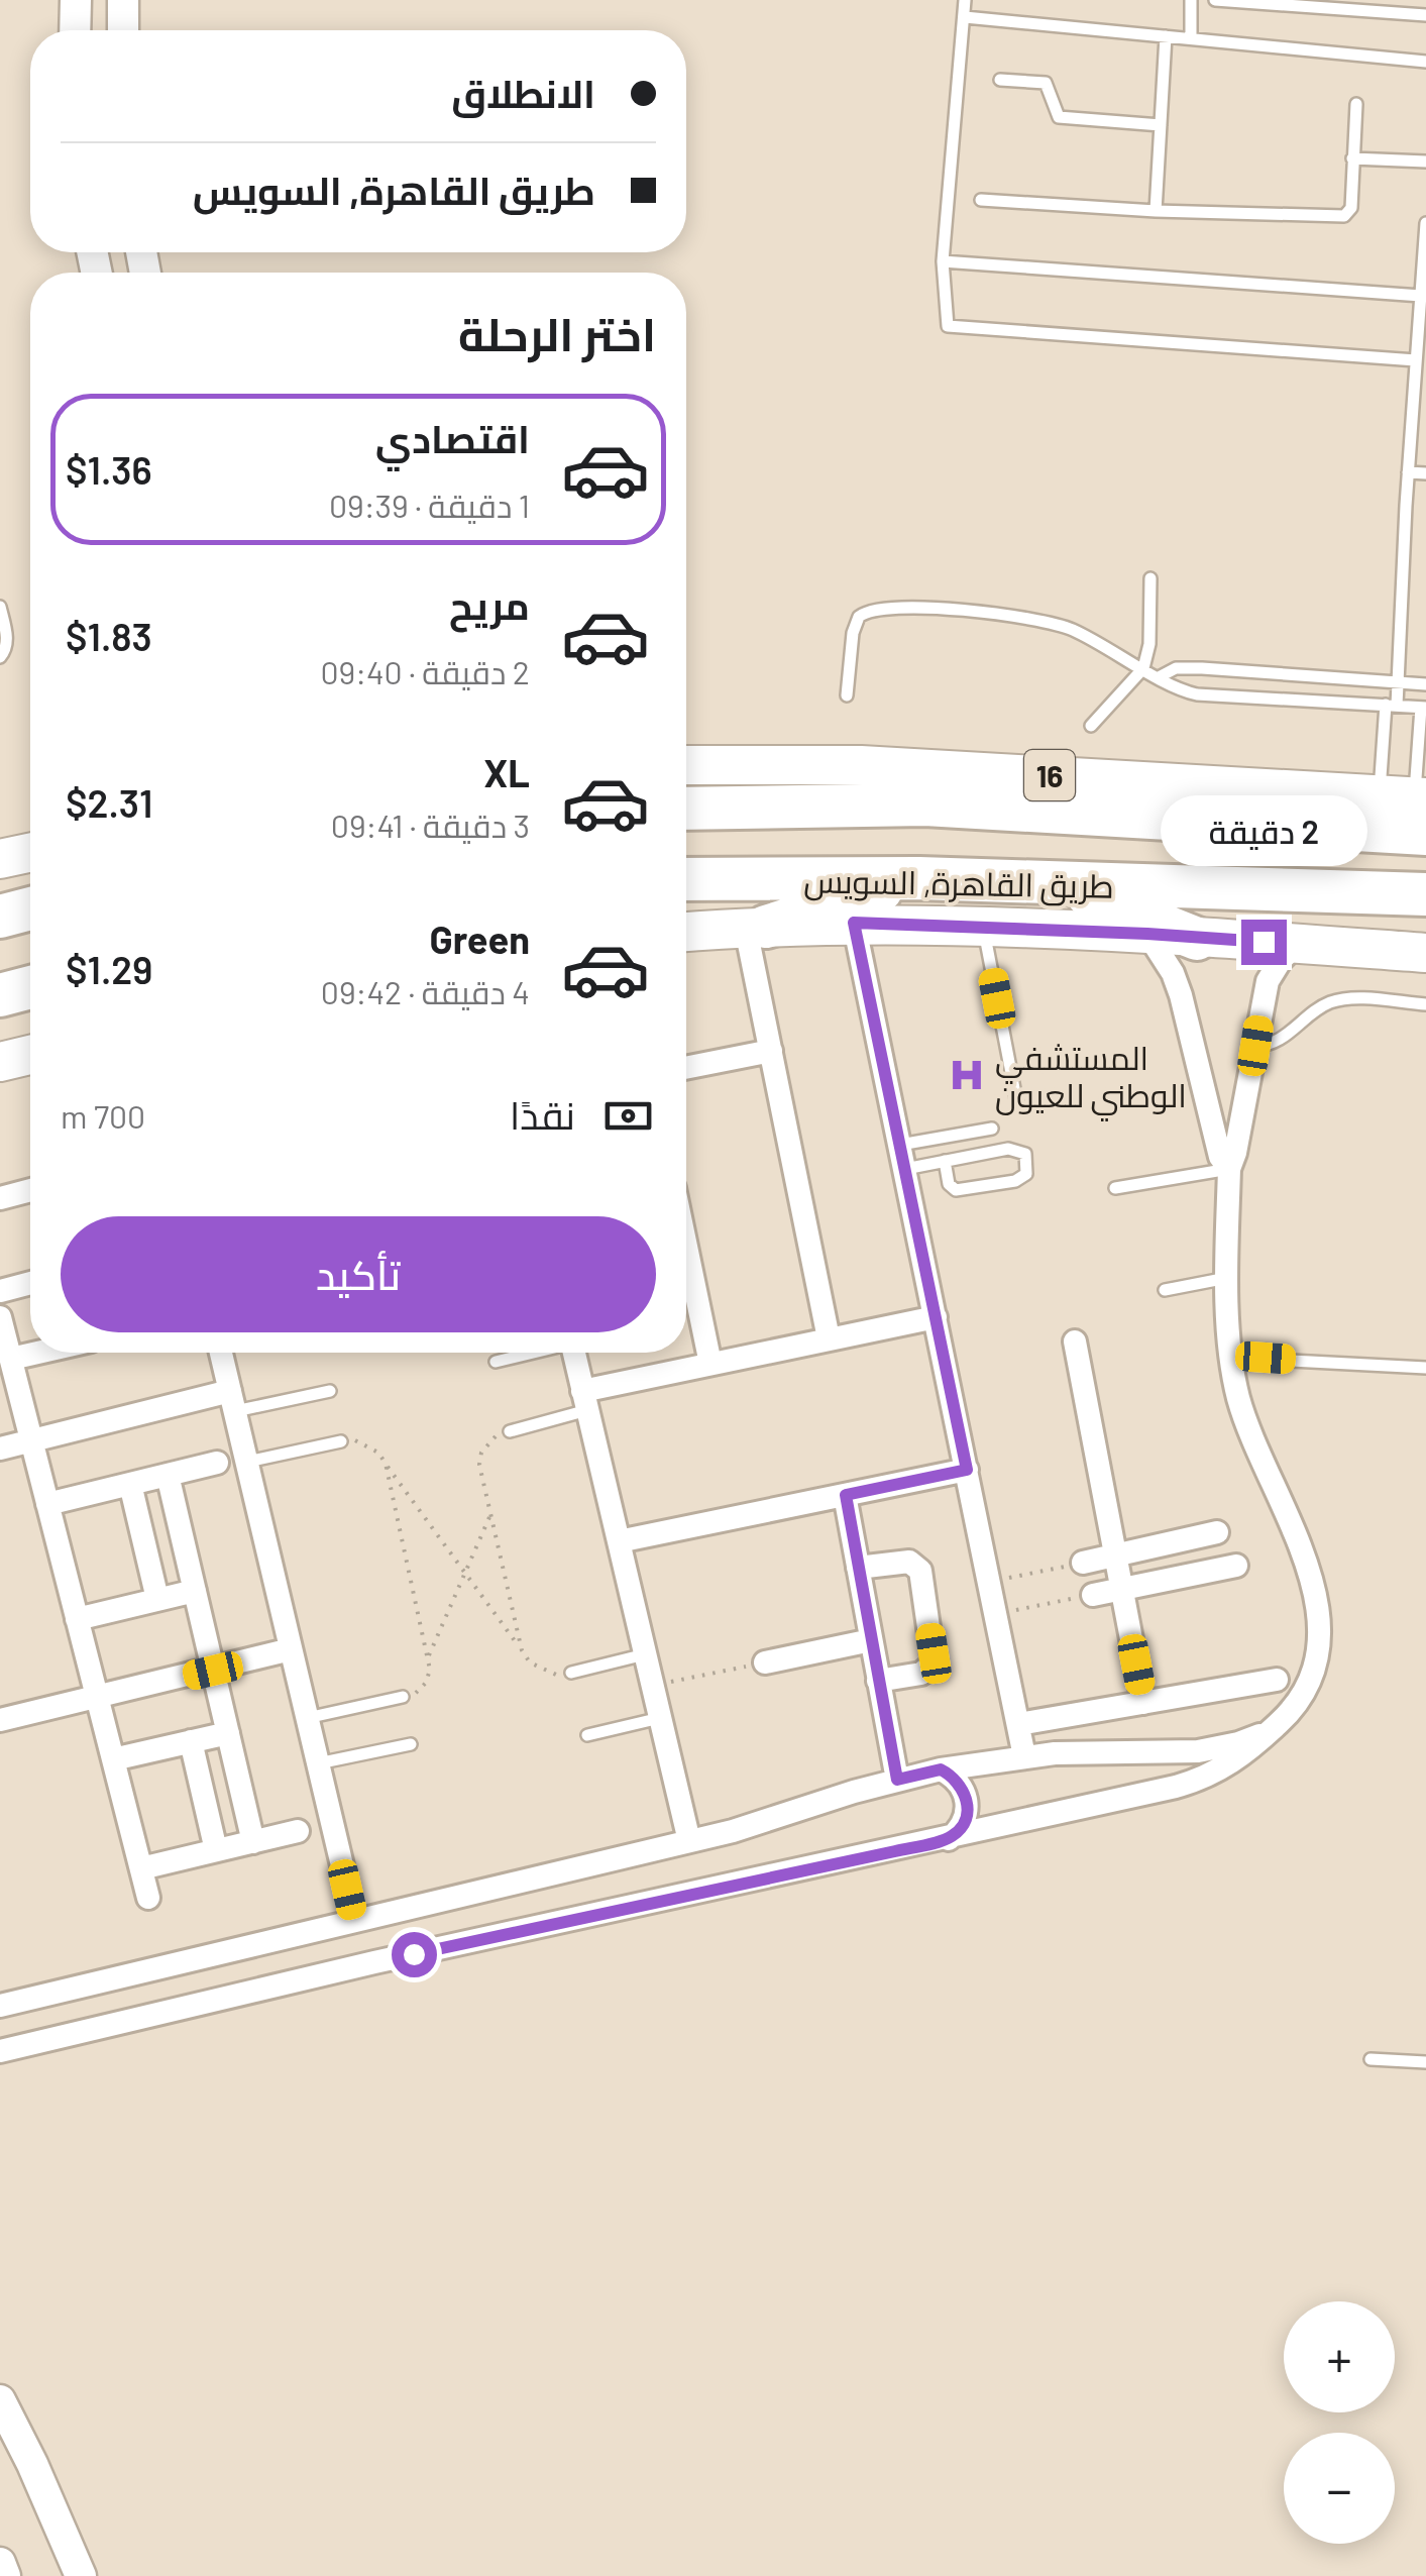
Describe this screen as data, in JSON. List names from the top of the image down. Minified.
{"streets":{"highway":["16","طريق القاهرة, السويس"]},"places":{"hospital":["المستشفي الوطني للعيون"]},"page":{"banner":["الانطلاق","طريق القاهرة, السويس"],"heading":"اختر الرحلة","list":[{"name":"اقتصادي","note":"1 دقيقة · 09:39","value":"$1.36"},{"name":"مريح","note":"2 دقيقة · 09:40","value":"$1.83"},{"name":"XL","note":"3 دقيقة · 09:41","value":"$2.31"},{"name":"Green","note":"4 دقيقة · 09:42","value":"$1.29"}],"bubble":"2 دقيقة","pay":["نقدًا","700 m"],"buttons":"تأكيد","map_buttons":["+","−"]}}
